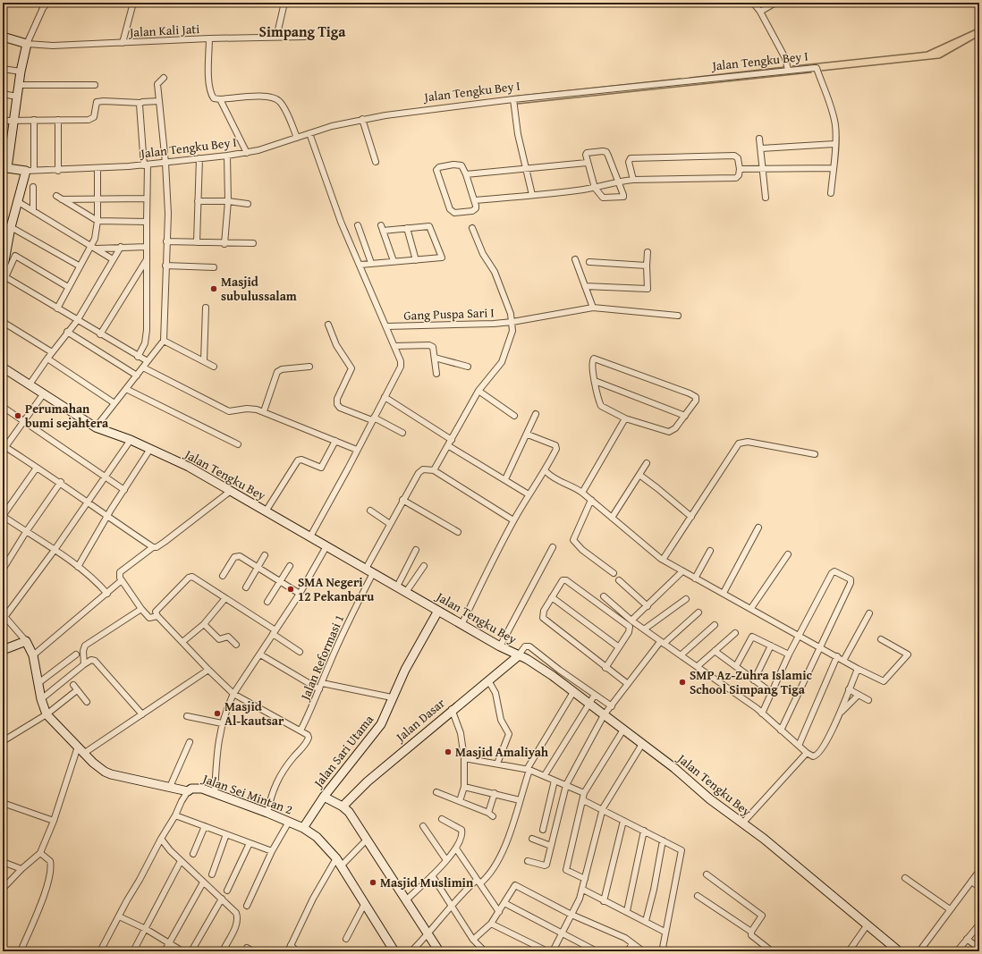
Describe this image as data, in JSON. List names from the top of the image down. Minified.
{"streets":{"street":["Jalan Kali Jati","Jalan Tengku Bey I","Gang Puspa Sari I","Jalan Tengku Bey","Jalan Reformasi 1","Jalan Dasar","Jalan Sari Utama","Jalan Sei Mintan 2"]},"crossings":[["Jalan Kali Jati","Jalan Tengku Bey I"],["Jalan Tengku Bey","Jalan Reformasi 1"],["Jalan Tengku Bey","Jalan Dasar"],["Jalan Tengku Bey","Jalan Sari Utama"],["Jalan Sari Utama","Jalan Sei Mintan 2"]],"districts":["Simpang Tiga"],"places":["Masjid subulussalam","Perumahan bumi sejahtera","SMA Negeri 12 Pekanbaru","SMP Az-Zuhra Islamic School Simpang Tiga","Masjid Al-kautsar","Masjid Amaliyah","Masjid Muslimin"]}
